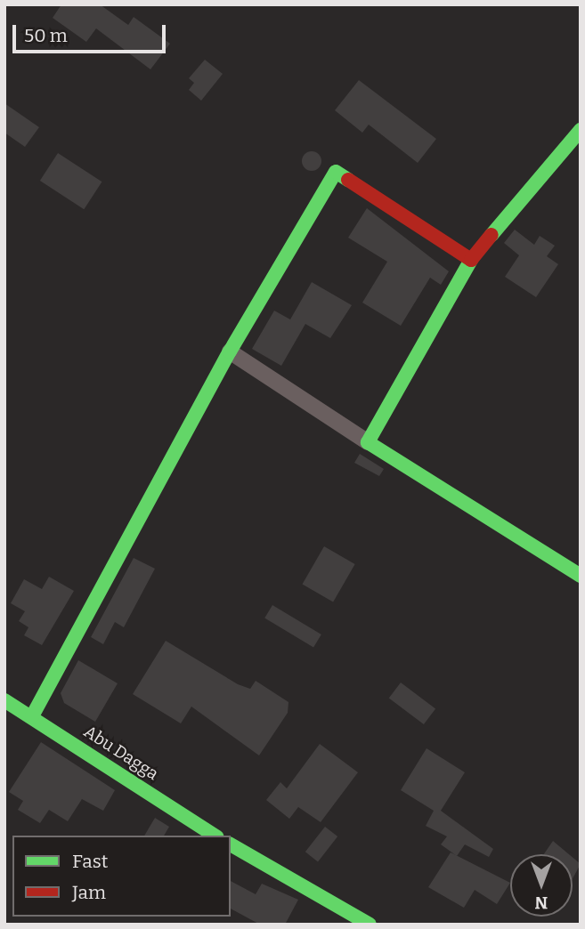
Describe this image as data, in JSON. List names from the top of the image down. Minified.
{"streets":{"street":["Abu Dagga"]},"legend":["Fast","Jam"],"scale_bar":"50 m","north":"bottom"}
